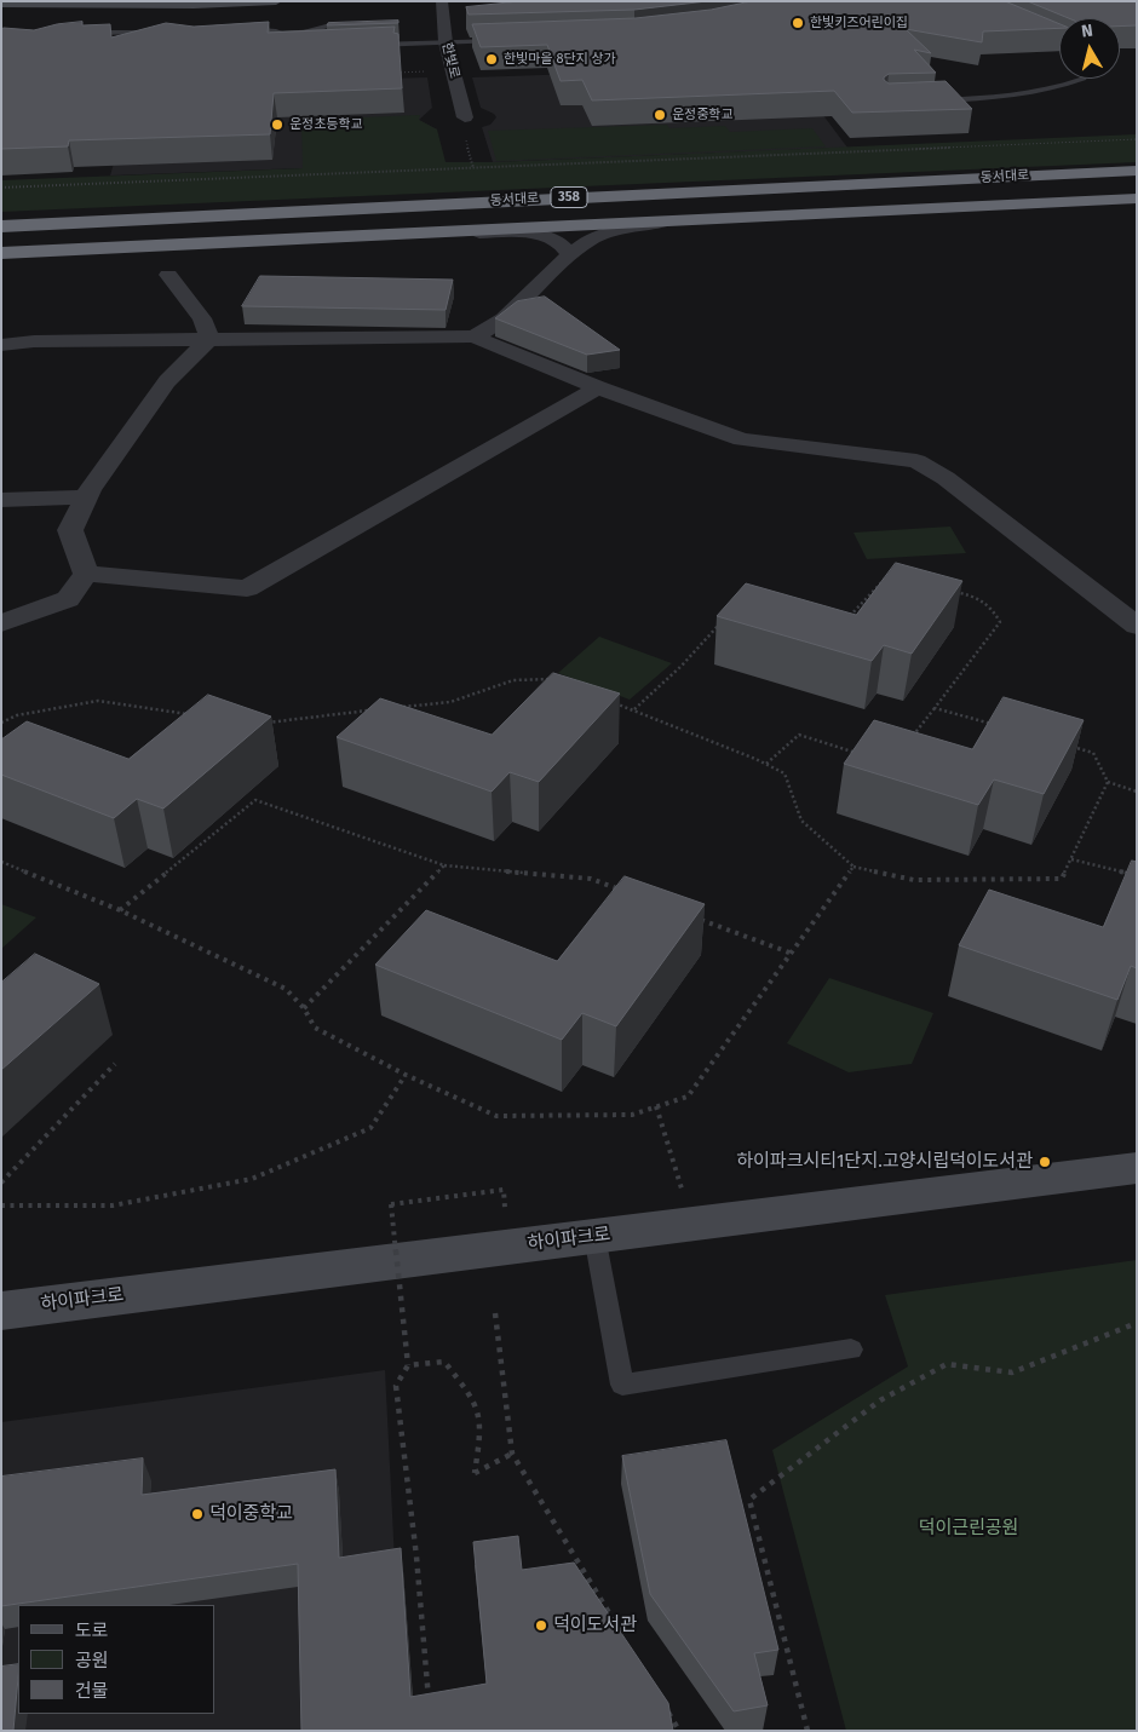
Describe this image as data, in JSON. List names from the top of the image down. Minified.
{"streets":{"highway":["동서대로","358"],"street":["한빛로","하이파크로"]},"parks":["덕이근린공원"],"places":["한빛키즈어린이집","한빛마을 8단지 상가","운정중학교","운정초등학교","하이파크시티1단지.고양시립덕이도서관","덕이중학교","덕이도서관"],"legend":["도로","공원","건물"],"north":"top"}
